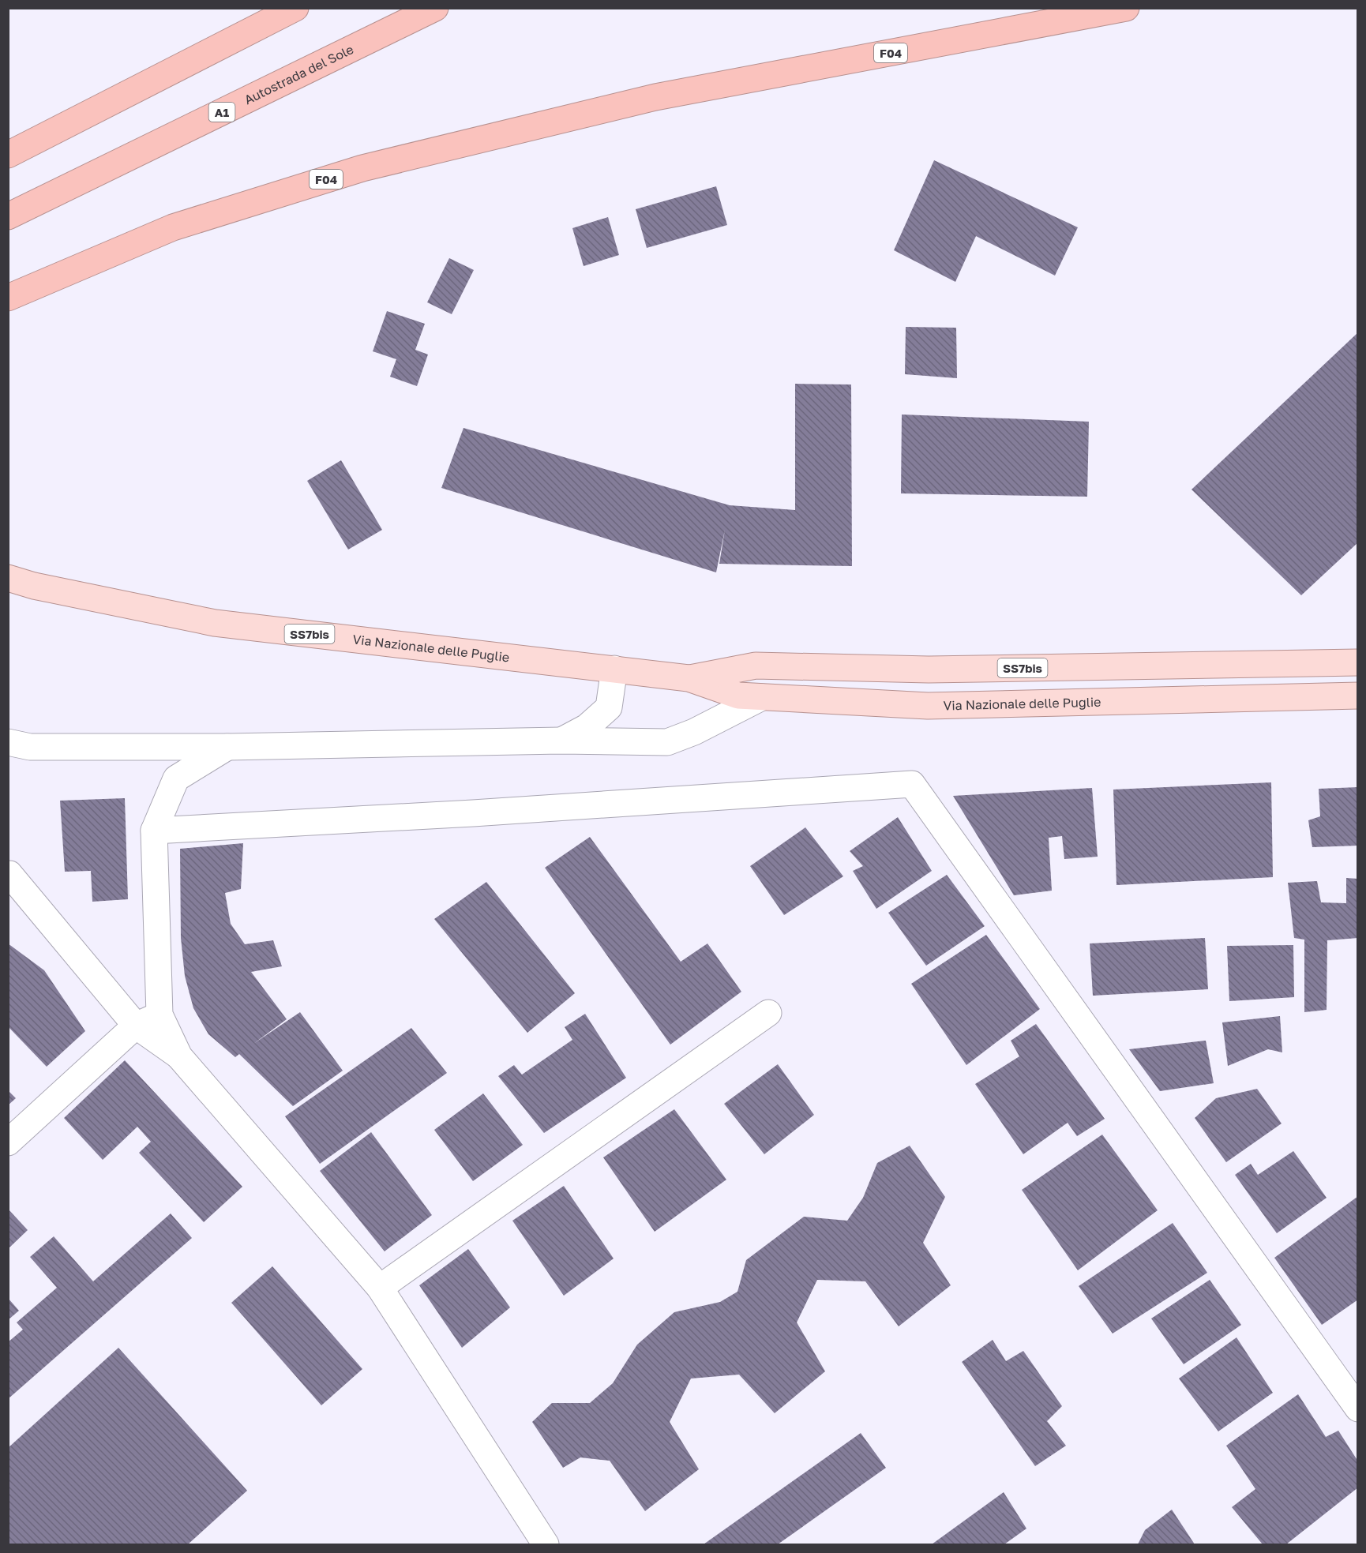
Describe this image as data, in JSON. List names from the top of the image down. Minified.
{"streets":{"highway":["F04","Autostrada del Sole","A1"],"main road":["SS7bis","Via Nazionale delle Puglie"]}}
